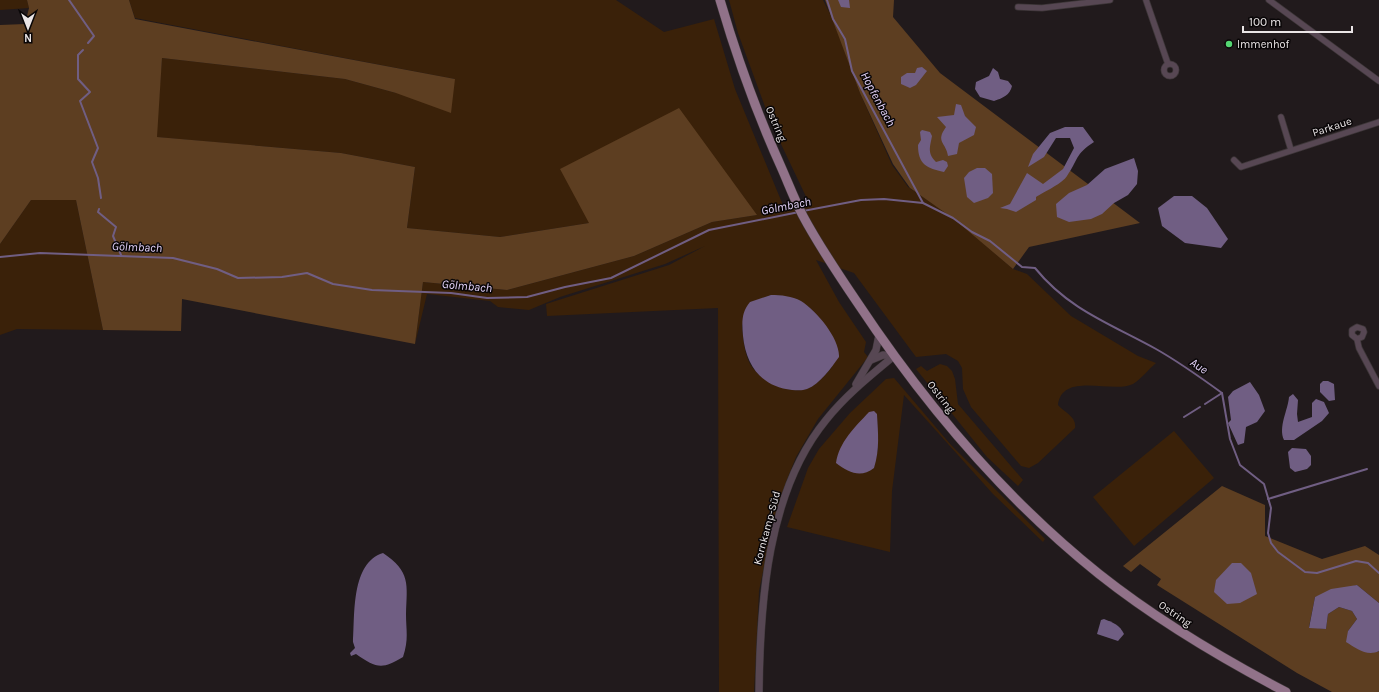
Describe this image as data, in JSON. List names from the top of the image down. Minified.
{"streets":{"main road":["Ostring"],"street":["Parkaue","Kornkamp-Süd"]},"crossings":[["Ostring","Kornkamp-Süd"]],"water":["Hopfenbach","Gölmbach","Aue"],"places":["Immenhof"],"scale_bar":"100 m","north":"bottom"}
